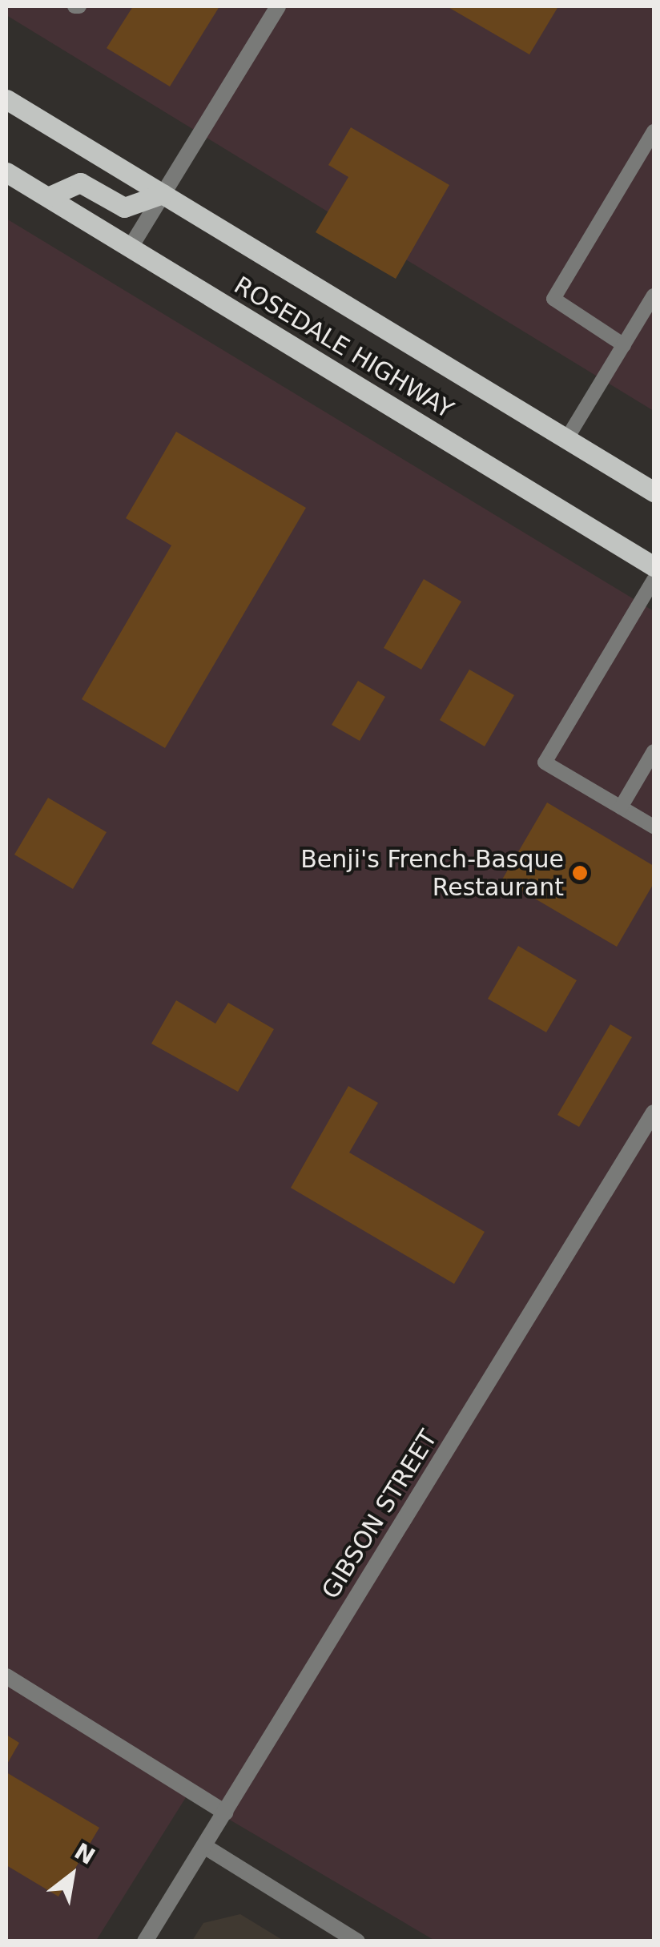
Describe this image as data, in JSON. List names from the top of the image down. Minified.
{"streets":{"main road":["ROSEDALE HIGHWAY"],"street":["GIBSON STREET"]},"places":["Benji's French-Basque Restaurant"],"north":"top right"}
